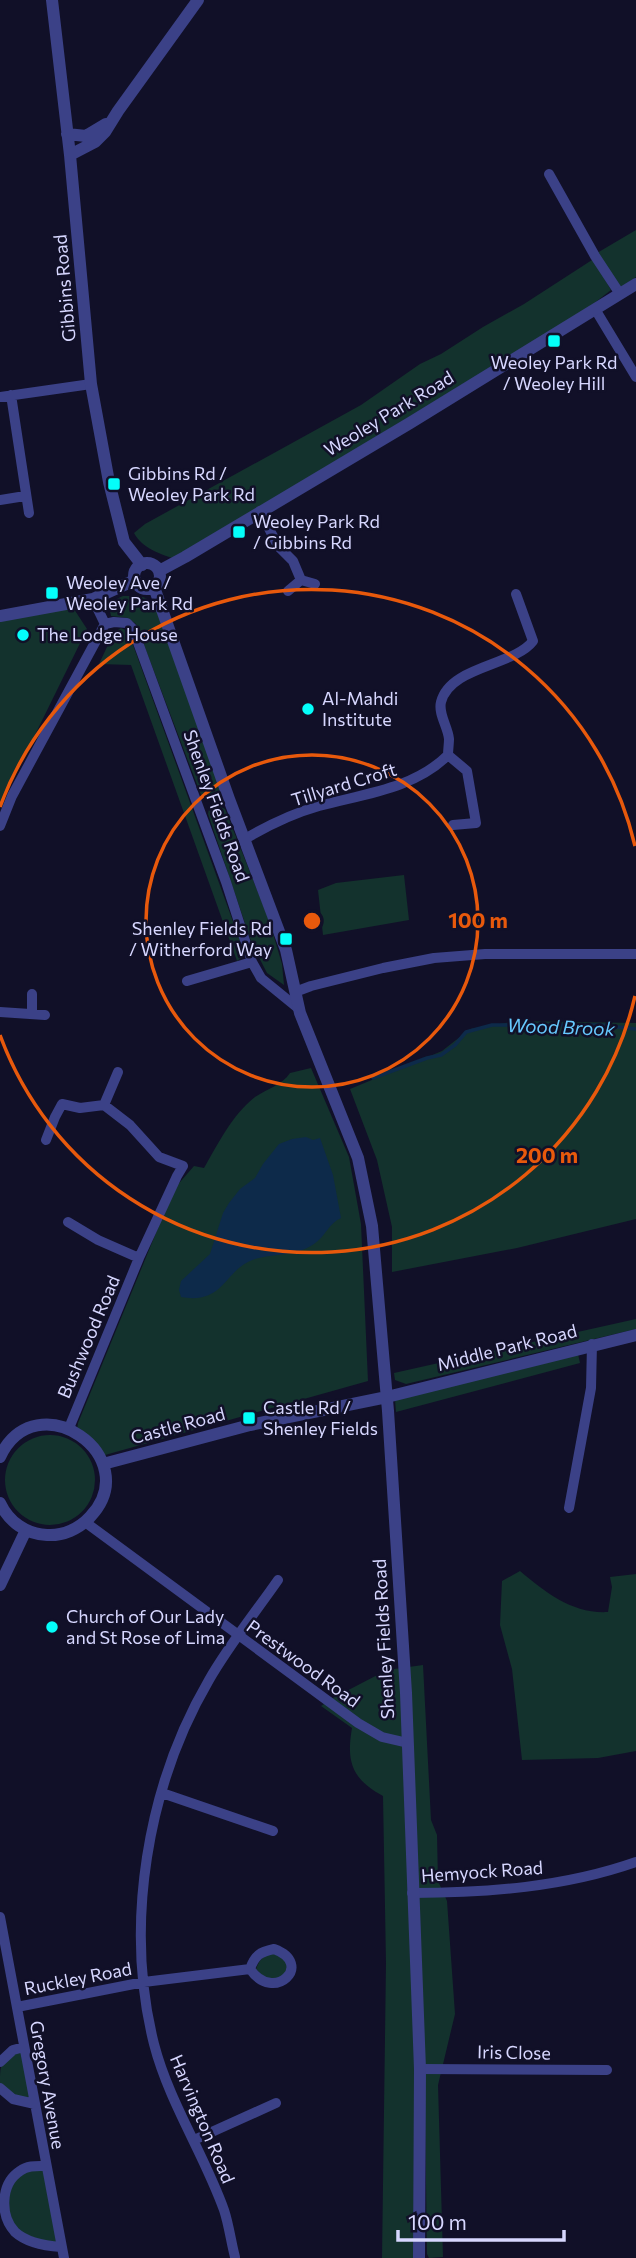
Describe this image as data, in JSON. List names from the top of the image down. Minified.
{"streets":{"street":["Gibbins Road","Weoley Park Road","Tillyard Croft","Shenley Fields Road","Bushwood Road","Middle Park Road","Castle Road","Prestwood Road","Hemyock Road","Ruckley Road","Iris Close","Gregory Avenue","Harvington Road"]},"crossings":[["Gibbins Road","Weoley Park Road"],["Gibbins Road","Shenley Fields Road"],["Weoley Park Road","Shenley Fields Road"],["Tillyard Croft","Shenley Fields Road"],["Shenley Fields Road","Middle Park Road"],["Shenley Fields Road","Castle Road"],["Shenley Fields Road","Prestwood Road"],["Shenley Fields Road","Hemyock Road"],["Shenley Fields Road","Iris Close"],["Middle Park Road","Castle Road"],["Prestwood Road","Harvington Road"],["Ruckley Road","Gregory Avenue"],["Ruckley Road","Harvington Road"]],"water":["Wood Brook"],"places":{"transit":["Weoley Park Rd / Weoley Hill","Gibbins Rd / Weoley Park Rd","Weoley Park Rd / Gibbins Rd","Weoley Ave / Weoley Park Rd","Shenley Fields Rd / Witherford Way","Castle Rd / Shenley Fields"],"other":["The Lodge House","Al-Mahdi Institute","Church of Our Lady and St Rose of Lima"]},"scale_bar":"100 m","rings":["100 m","200 m"]}
